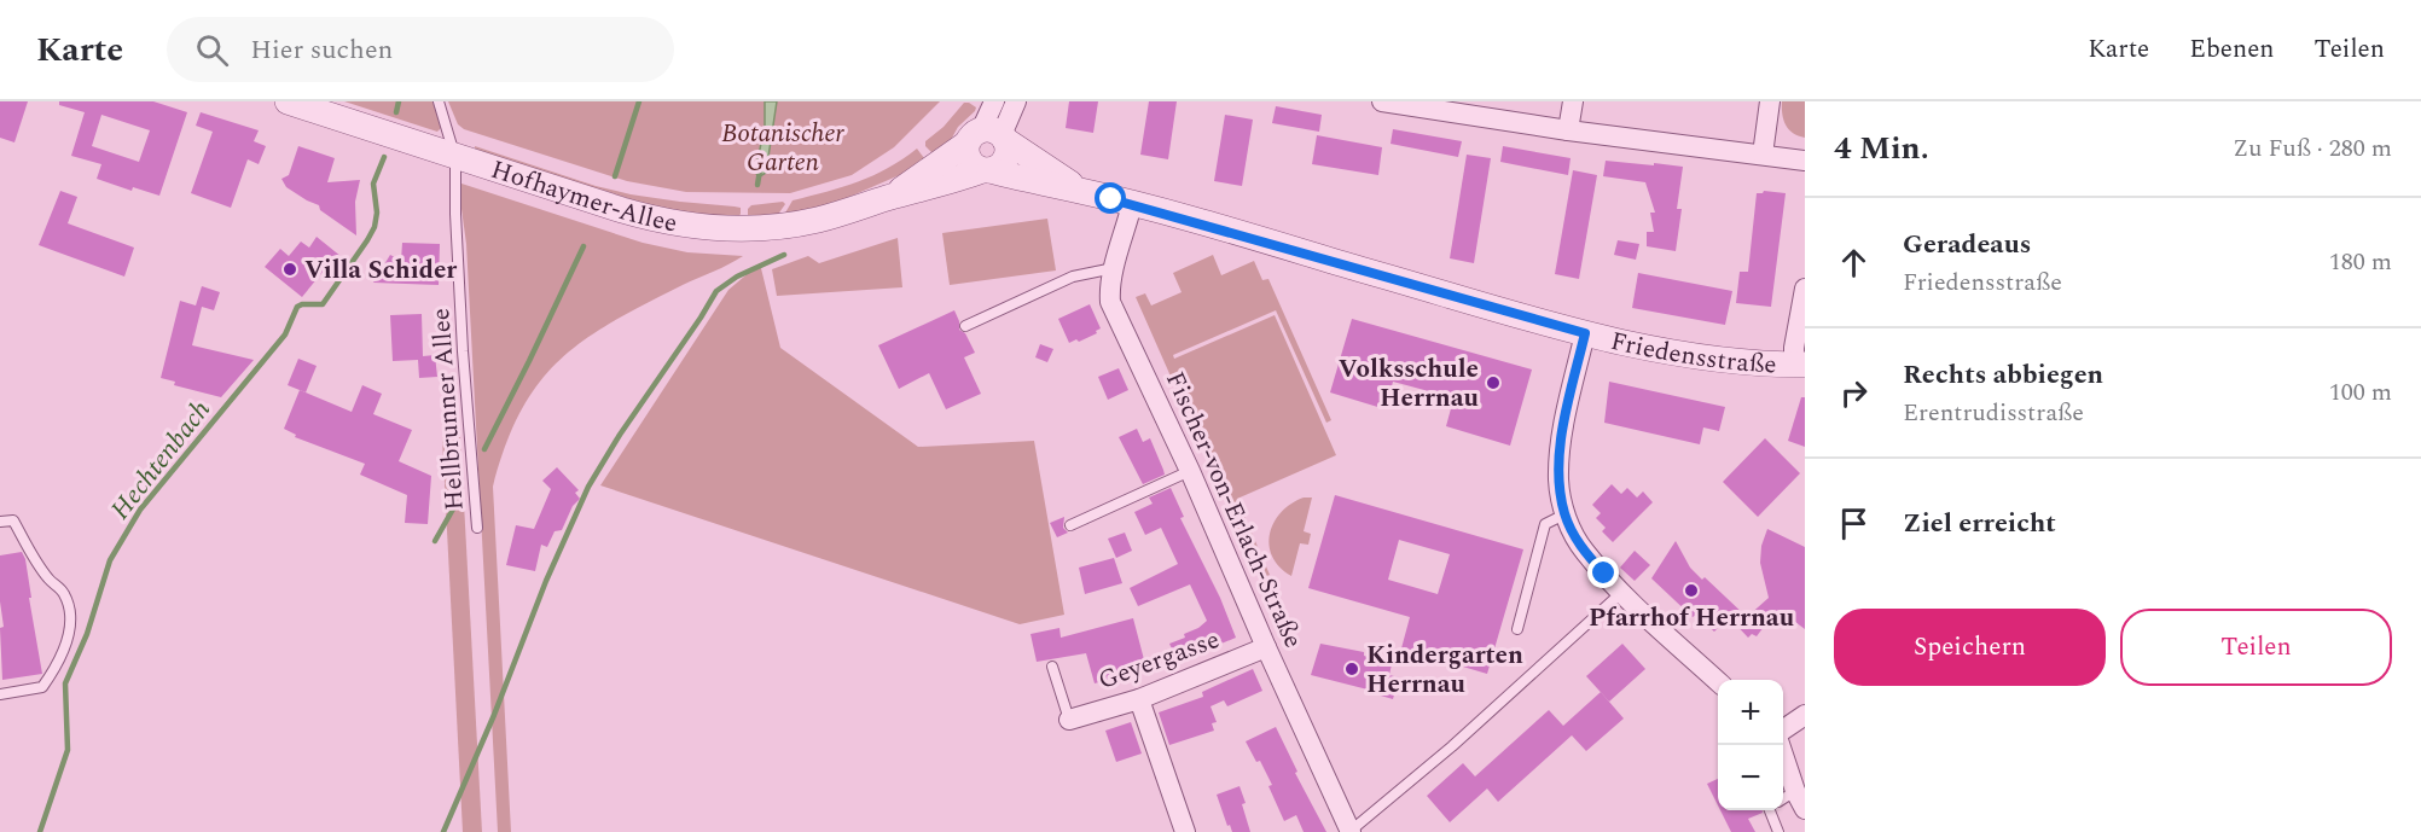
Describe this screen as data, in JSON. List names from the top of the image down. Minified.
{"streets":{"street":["Hofhaymer-Allee","Friedensstraße","Fischer-von-Erlach-Straße","Geyergasse"],"lane":["Hellbrunner Allee"]},"crossings":[["Hofhaymer-Allee","Friedensstraße"],["Hofhaymer-Allee","Hellbrunner Allee"],["Friedensstraße","Fischer-von-Erlach-Straße"],["Fischer-von-Erlach-Straße","Geyergasse"]],"water":["Hechtenbach"],"parks":["Botanischer Garten"],"places":["Villa Schider","Volksschule Herrnau","Pfarrhof Herrnau","Kindergarten Herrnau"],"page":{"header":"Karte","search":"Hier suchen","nav":["Karte","Ebenen","Teilen"],"heading":["4 Min.","Zu Fuß · 280 m"],"list":[["Geradeaus","Friedensstraße","180 m"],["Rechts abbiegen","Erentrudisstraße","100 m"],"Ziel erreicht"],"buttons":["Speichern","Teilen"],"map_buttons":["+","−"]}}
